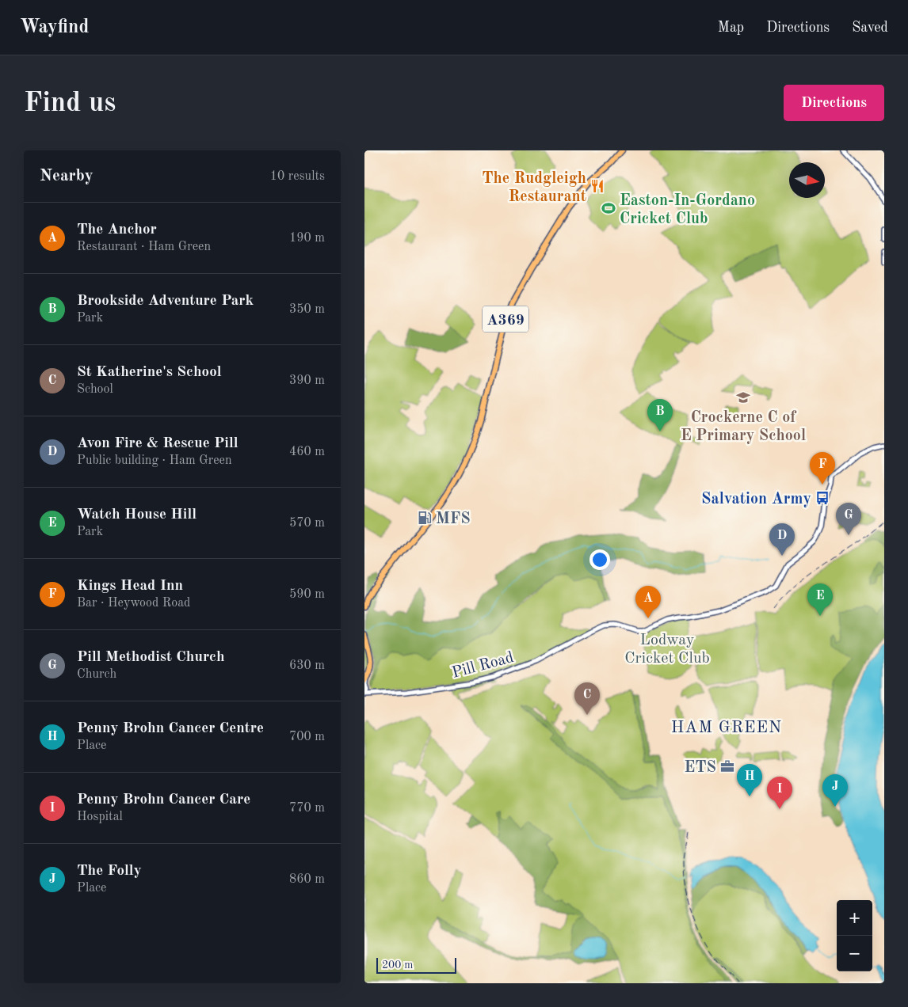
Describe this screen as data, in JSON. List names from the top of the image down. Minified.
{"streets":{"main road":["A369"],"street":["Pill Road"]},"districts":["HAM GREEN"],"parks":["Lodway Cricket Club"],"places":{"restaurant":["The Rudgleigh Restaurant"],"sports":["Easton-In-Gordano Cricket Club"],"school or university":["Crockerne C of E Primary School"],"bus stop":["Salvation Army"],"fuel station":["MFS"],"office":["ETS"]},"scale_bar":"200 m","north":"right","page":{"header":"Wayfind","nav":["Map","Directions","Saved"],"buttons":"Directions","title":"Find us","heading":["Nearby","10 results"],"list":[{"mark":"A","name":"The Anchor","note":"Restaurant · Ham Green","value":"190 m"},{"mark":"B","name":"Brookside Adventure Park","note":"Park","value":"350 m"},{"mark":"C","name":"St Katherine's School","note":"School","value":"390 m"},{"mark":"D","name":"Avon Fire & Rescue Pill","note":"Public building · Ham Green","value":"460 m"},{"mark":"E","name":"Watch House Hill","note":"Park","value":"570 m"},{"mark":"F","name":"Kings Head Inn","note":"Bar · Heywood Road","value":"590 m"},{"mark":"G","name":"Pill Methodist Church","note":"Church","value":"630 m"},{"mark":"H","name":"Penny Brohn Cancer Centre","note":"Place","value":"700 m"},{"mark":"I","name":"Penny Brohn Cancer Care","note":"Hospital","value":"770 m"},{"mark":"J","name":"The Folly","note":"Place","value":"860 m"}],"pins":["B","F","G","D","E","A","C","H","J","I"],"map_buttons":["+","−"],"scale":"200 m"}}
